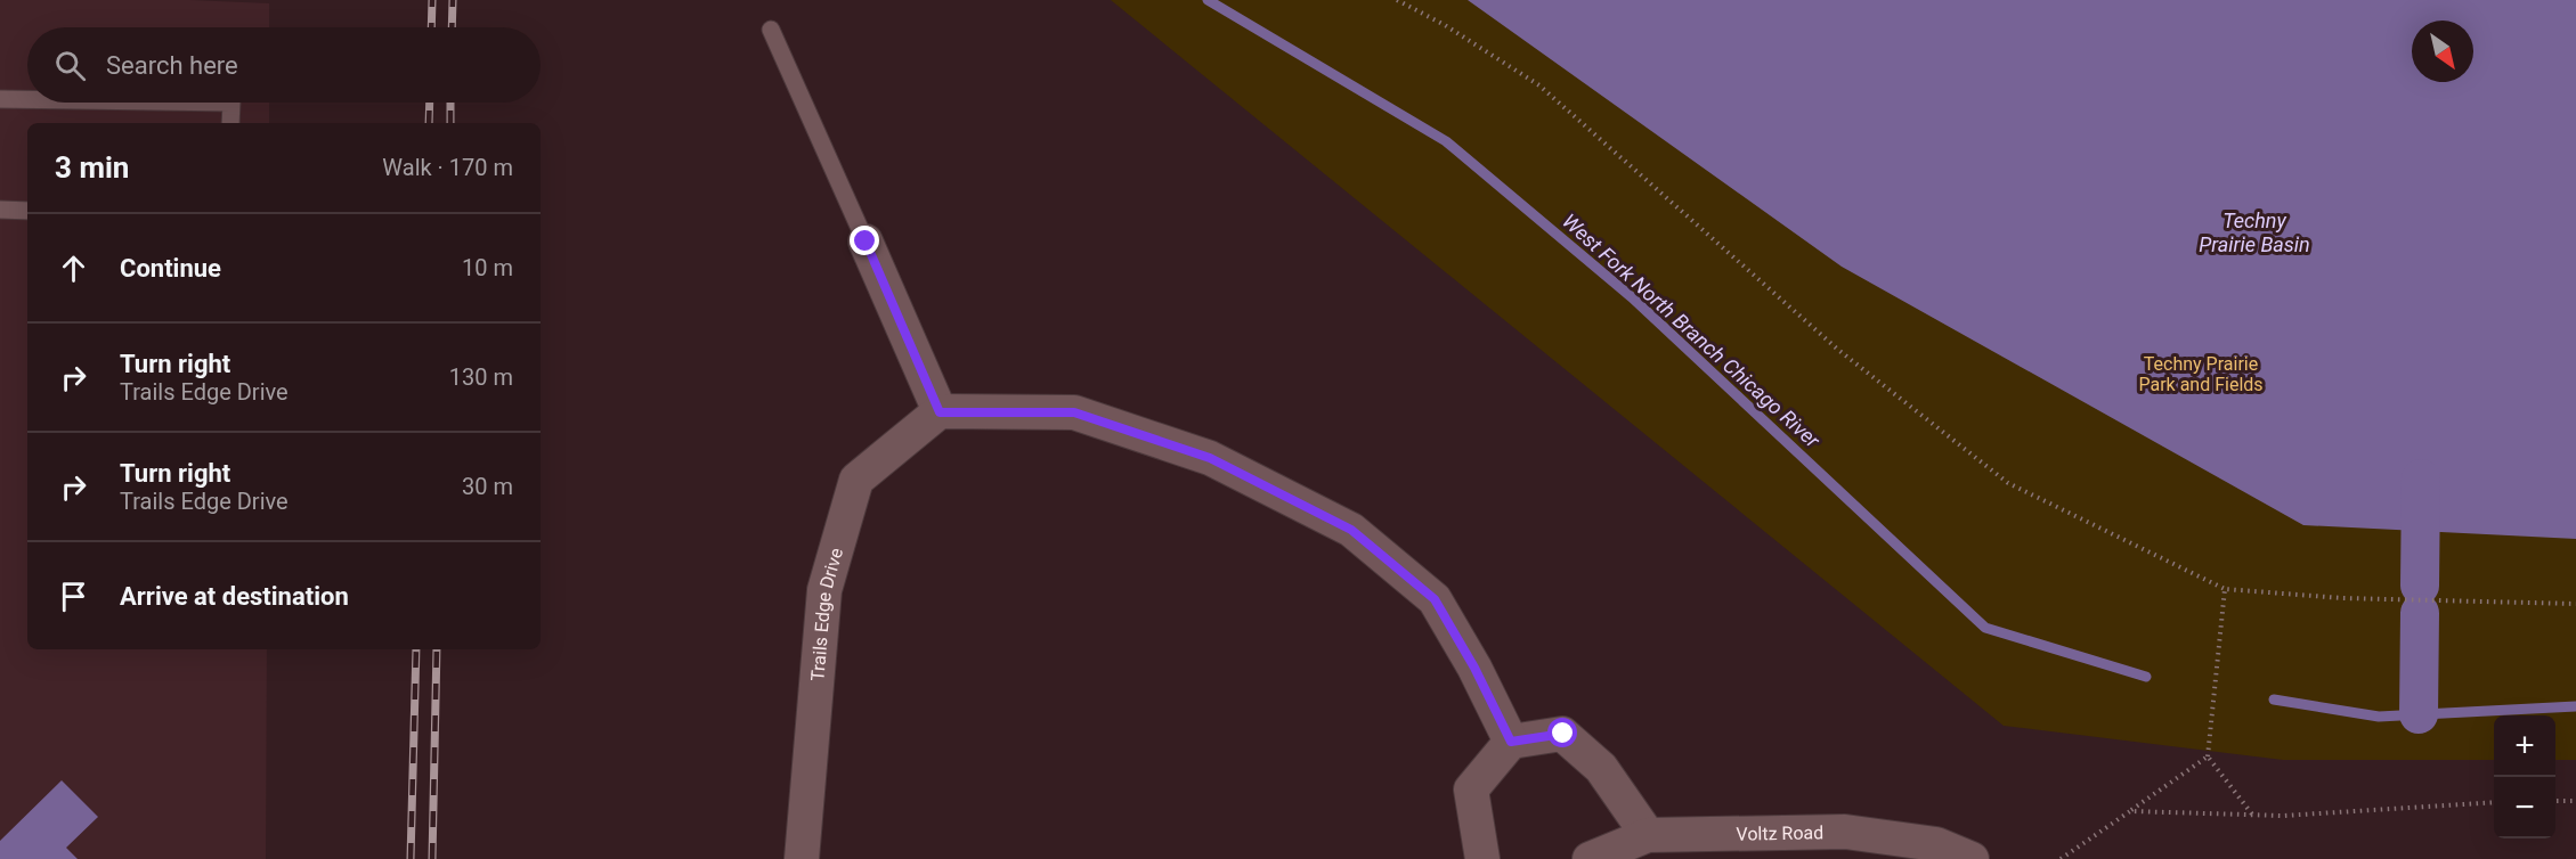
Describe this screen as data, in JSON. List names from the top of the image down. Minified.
{"streets":{"street":["Trails Edge Drive","Voltz Road"]},"water":["Techny Prairie Basin","West Fork North Branch Chicago River"],"parks":["Techny Prairie Park and Fields"],"north":"bottom right","page":{"search":"Search here","heading":["3 min","Walk · 170 m"],"list":[["Continue","10 m"],["Turn right","Trails Edge Drive","130 m"],["Turn right","Trails Edge Drive","30 m"],"Arrive at destination"],"map_buttons":["+","−"]}}
